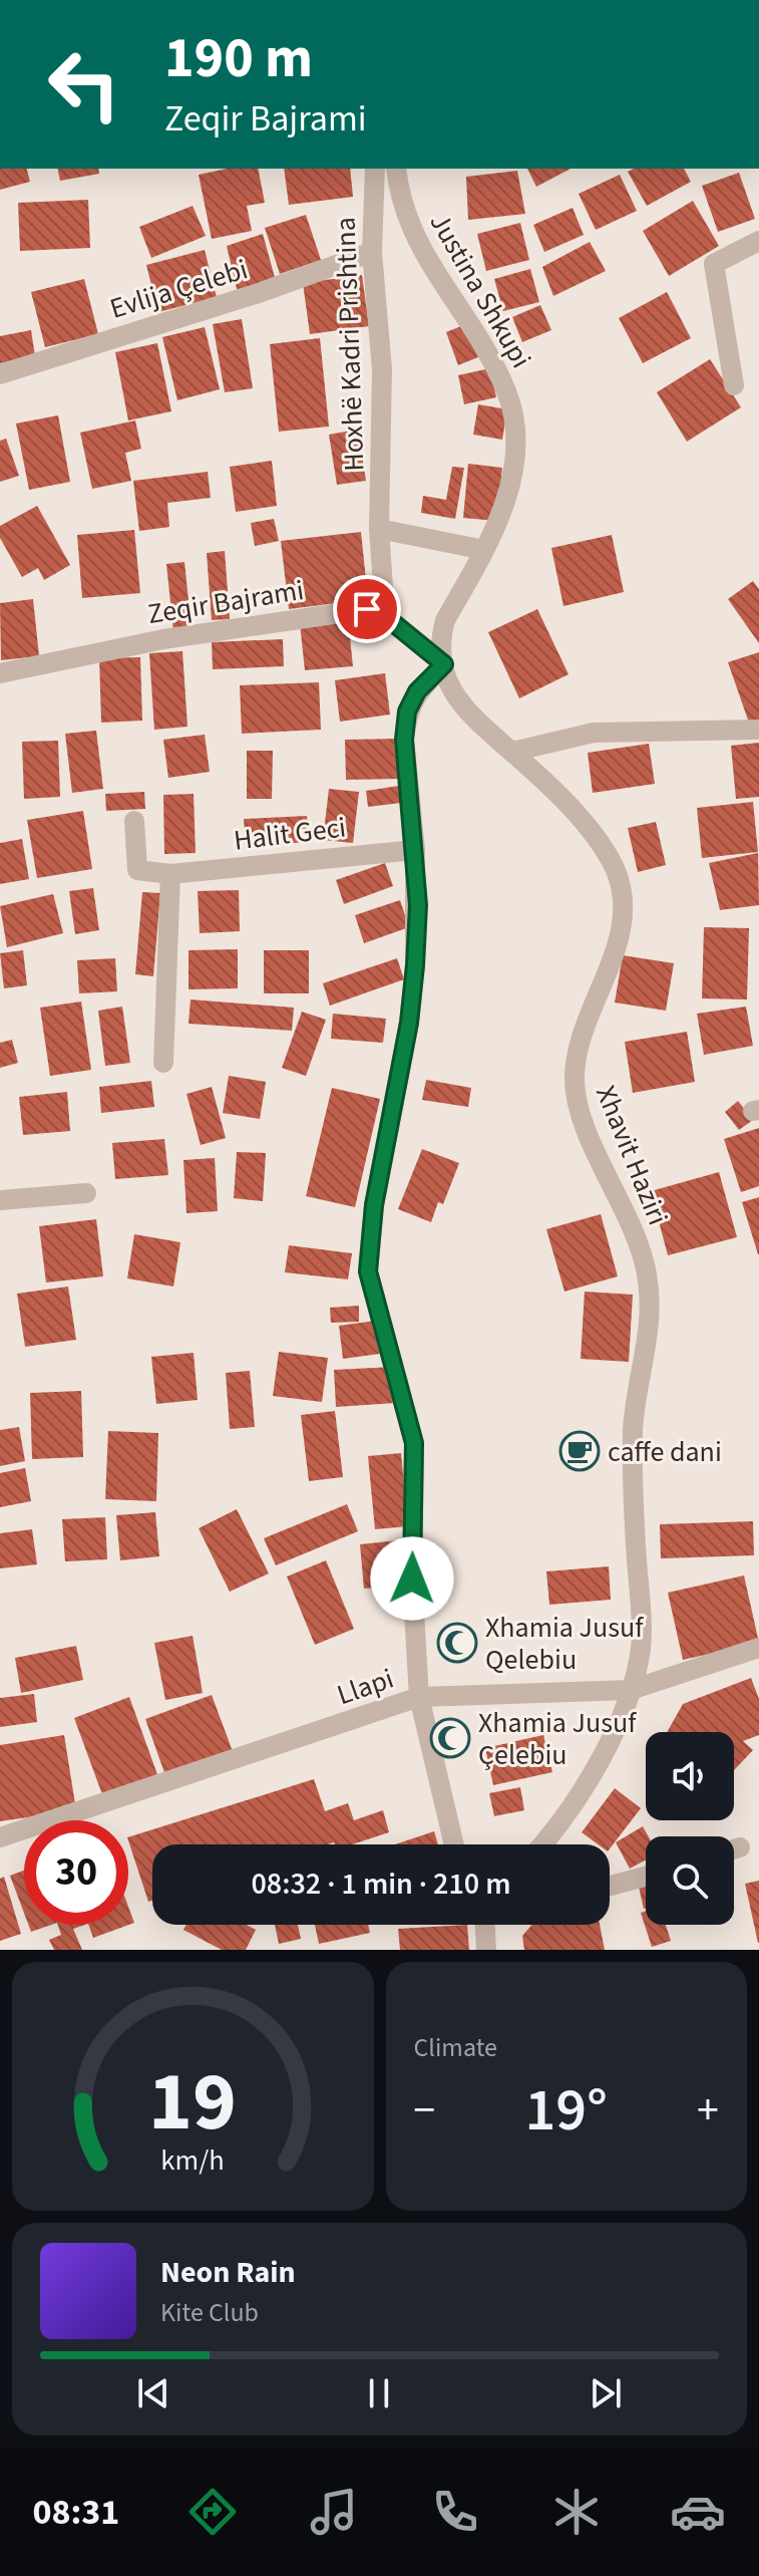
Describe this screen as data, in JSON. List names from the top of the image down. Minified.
{"streets":{"street":["Evlija Çelebi","Justina Shkupi","Hoxhë Kadri Prishtina","Zeqir Bajrami","Halit Geci","Xhavit Haziri","Llapi"]},"crossings":[["Evlija Çelebi","Hoxhë Kadri Prishtina"],["Justina Shkupi","Zeqir Bajrami"],["Justina Shkupi","Xhavit Haziri"],["Hoxhë Kadri Prishtina","Zeqir Bajrami"],["Zeqir Bajrami","Xhavit Haziri"],["Xhavit Haziri","Llapi"]],"places":{"cafe":["caffe dani"],"mosque":["Xhamia Jusuf Qelebiu","Xhamia Jusuf Çelebiu"]},"page":{"turn":["190 m","Zeqir Bajrami"],"limit":"30","trip":"08:32 · 1 min · 210 m","tile":"Climate","heat":["−","19°","+"],"song":["Neon Rain","Kite Club"],"tabs":"08:31","gauge":["19","km/h"]}}
